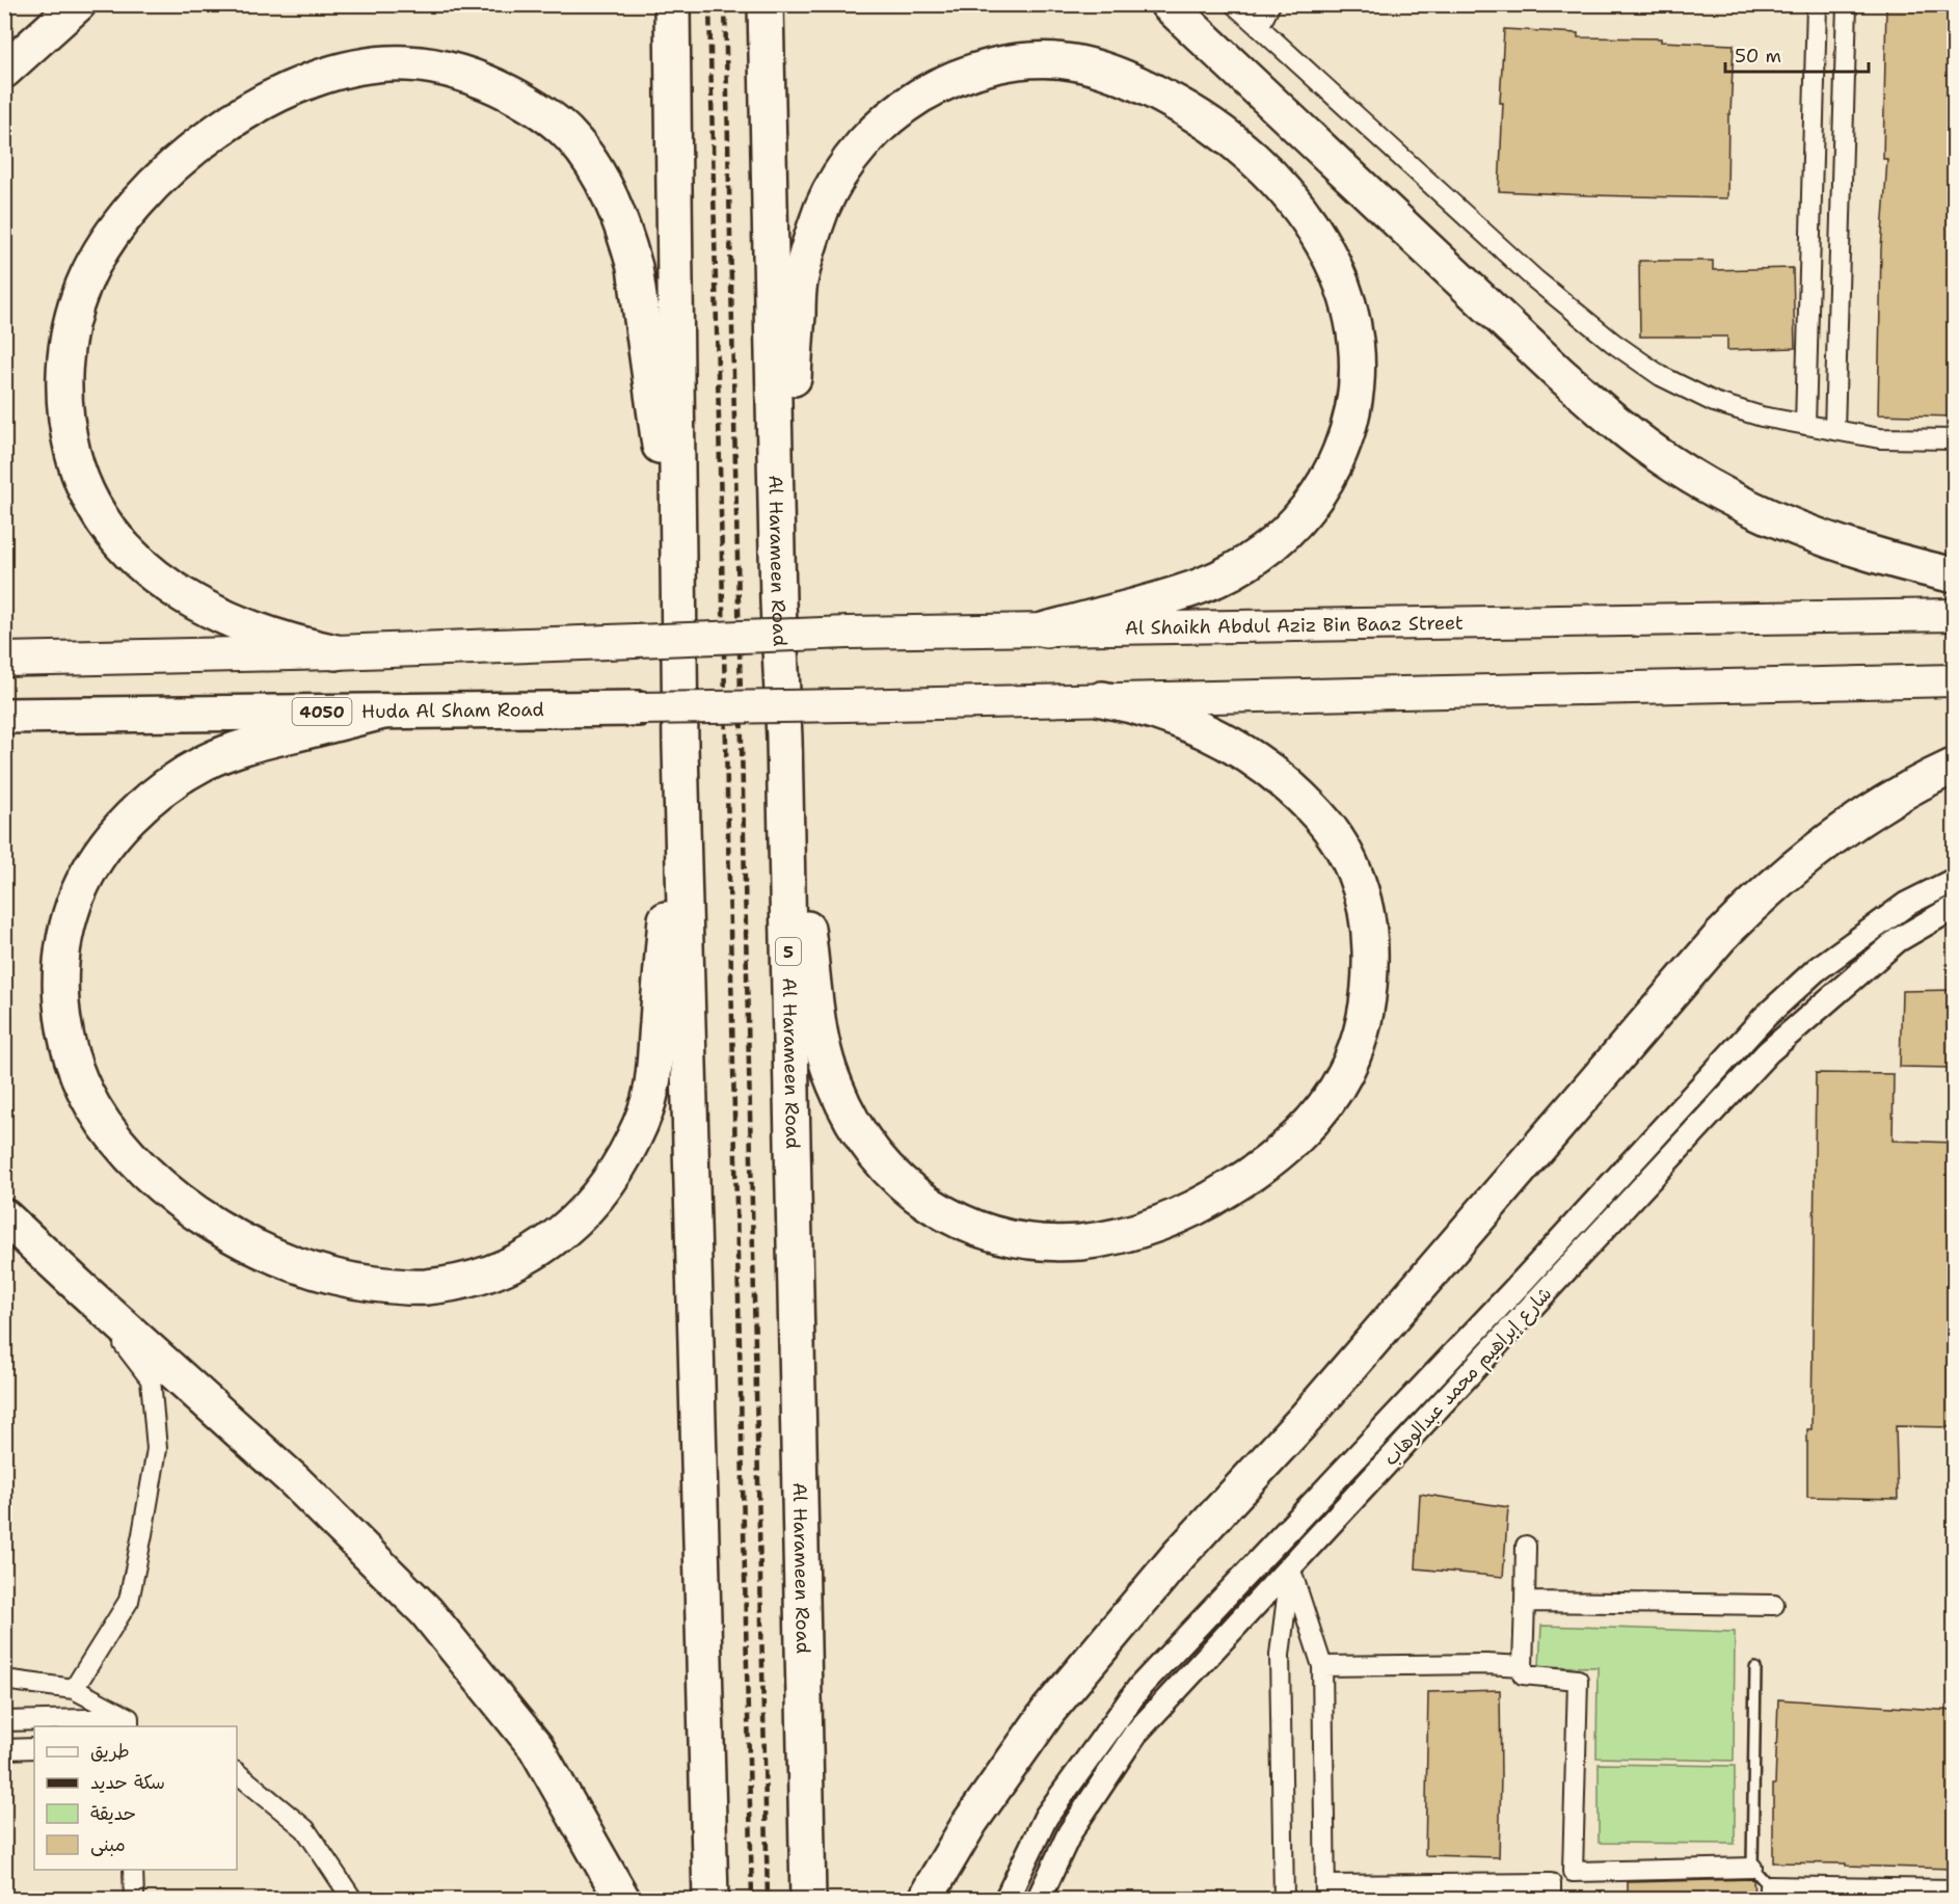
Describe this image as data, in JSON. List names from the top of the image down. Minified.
{"streets":{"highway":["Al Harameen Road","Huda Al Sham Road","4050","5"],"main road":["Al Shaikh Abdul Aziz Bin Baaz Street"],"street":["شارع إبراهيم محمد عبدالوهاب"]},"legend":["طريق","سكة حديد","حديقة","مبنى"],"scale_bar":"50 m"}
